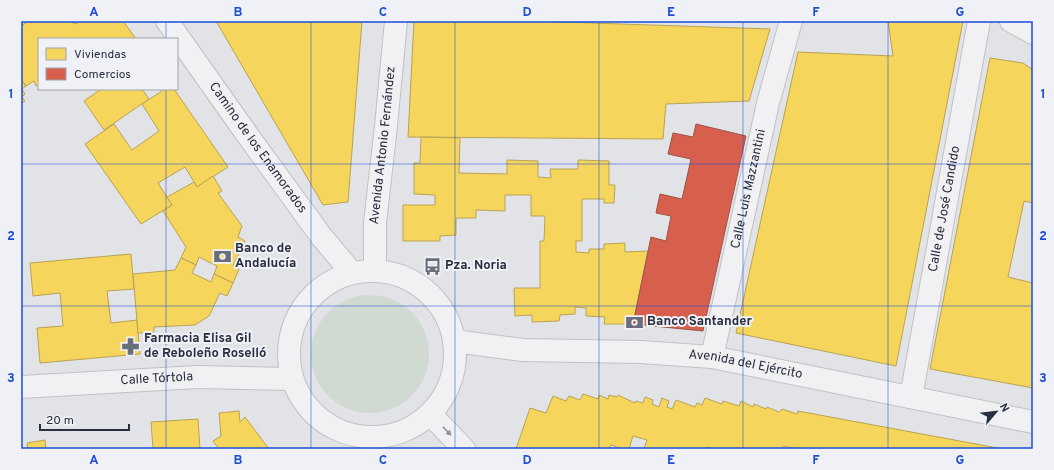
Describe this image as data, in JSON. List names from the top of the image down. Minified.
{"streets":{"street":["Avenida Antonio Fernández","Camino de los Enamorados","Calle Luis Mazzantini","Calle de José Candido","Avenida del Ejército","Calle Tórtola"]},"crossings":[["Calle Luis Mazzantini","Avenida del Ejército"],["Calle de José Candido","Avenida del Ejército"]],"places":{"bank":["Banco de Andalucía","Banco Santander"],"bus stop":["Pza. Noria"],"pharmacy":["Farmacia Elisa Gil de Reboleño Roselló"]},"legend":["Viviendas","Comercios"],"scale_bar":"20 m","north":"top right","grid":{"columns":["A","B","C","D","E","F","G"],"rows":["1","2","3"]}}
